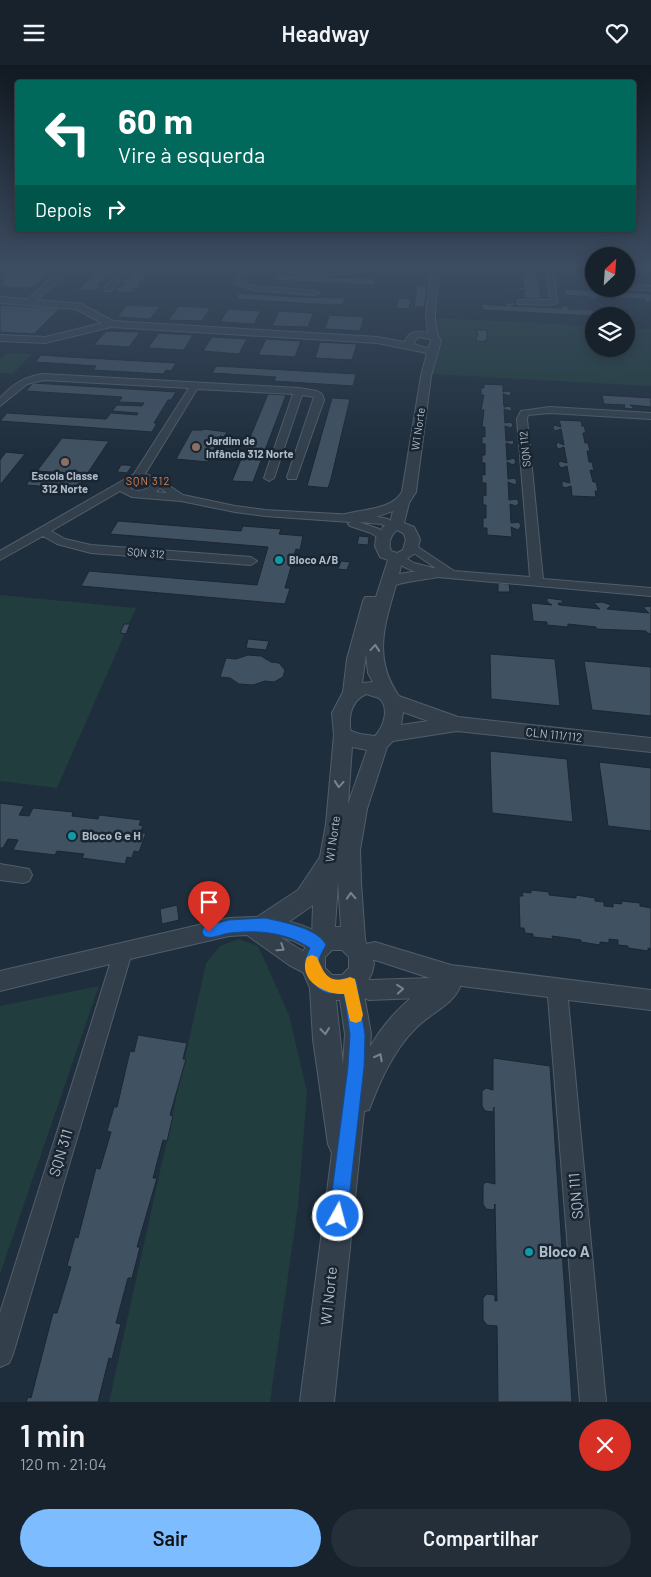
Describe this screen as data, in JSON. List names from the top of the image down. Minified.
{"streets":{"street":["W1 Norte","SQN 112","SQN 312","CLN 111/112","SQN 311","SQN 111"]},"crossings":[["W1 Norte","CLN 111/112"]],"districts":["SQN 312"],"places":["Jardim de Infância 312 Norte","Escola Classe 312 Norte","Bloco A/B","Bloco G e H","Bloco A"],"north":"top right","page":{"header":"Headway","turn":["60 m","Vire à esquerda"],"then":"Depois","heading":["1 min","120 m · 21:04"],"buttons":["Sair","Compartilhar"]}}
